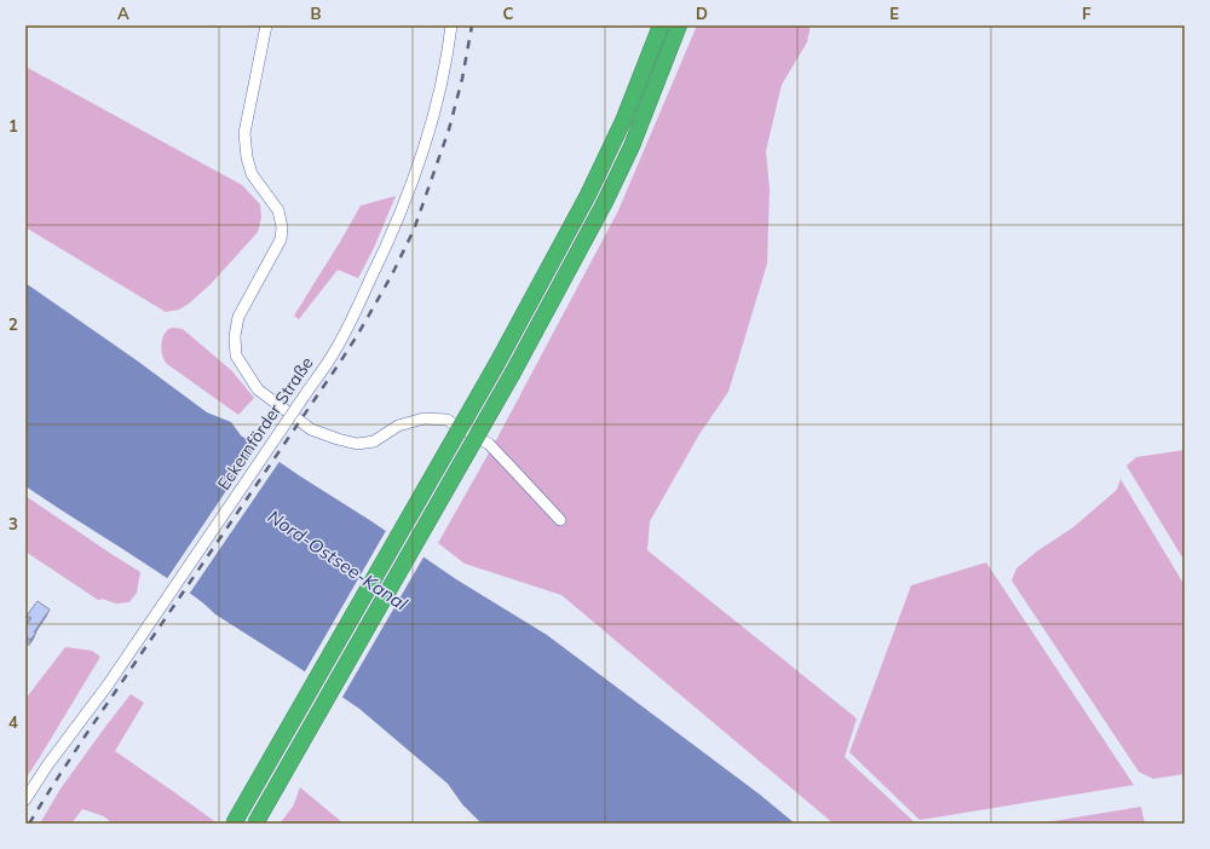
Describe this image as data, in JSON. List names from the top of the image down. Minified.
{"streets":{"street":["Eckernförder Straße"]},"water":["Nord-Ostsee-Kanal"],"grid":{"columns":["A","B","C","D","E","F"],"rows":["1","2","3","4"]}}
